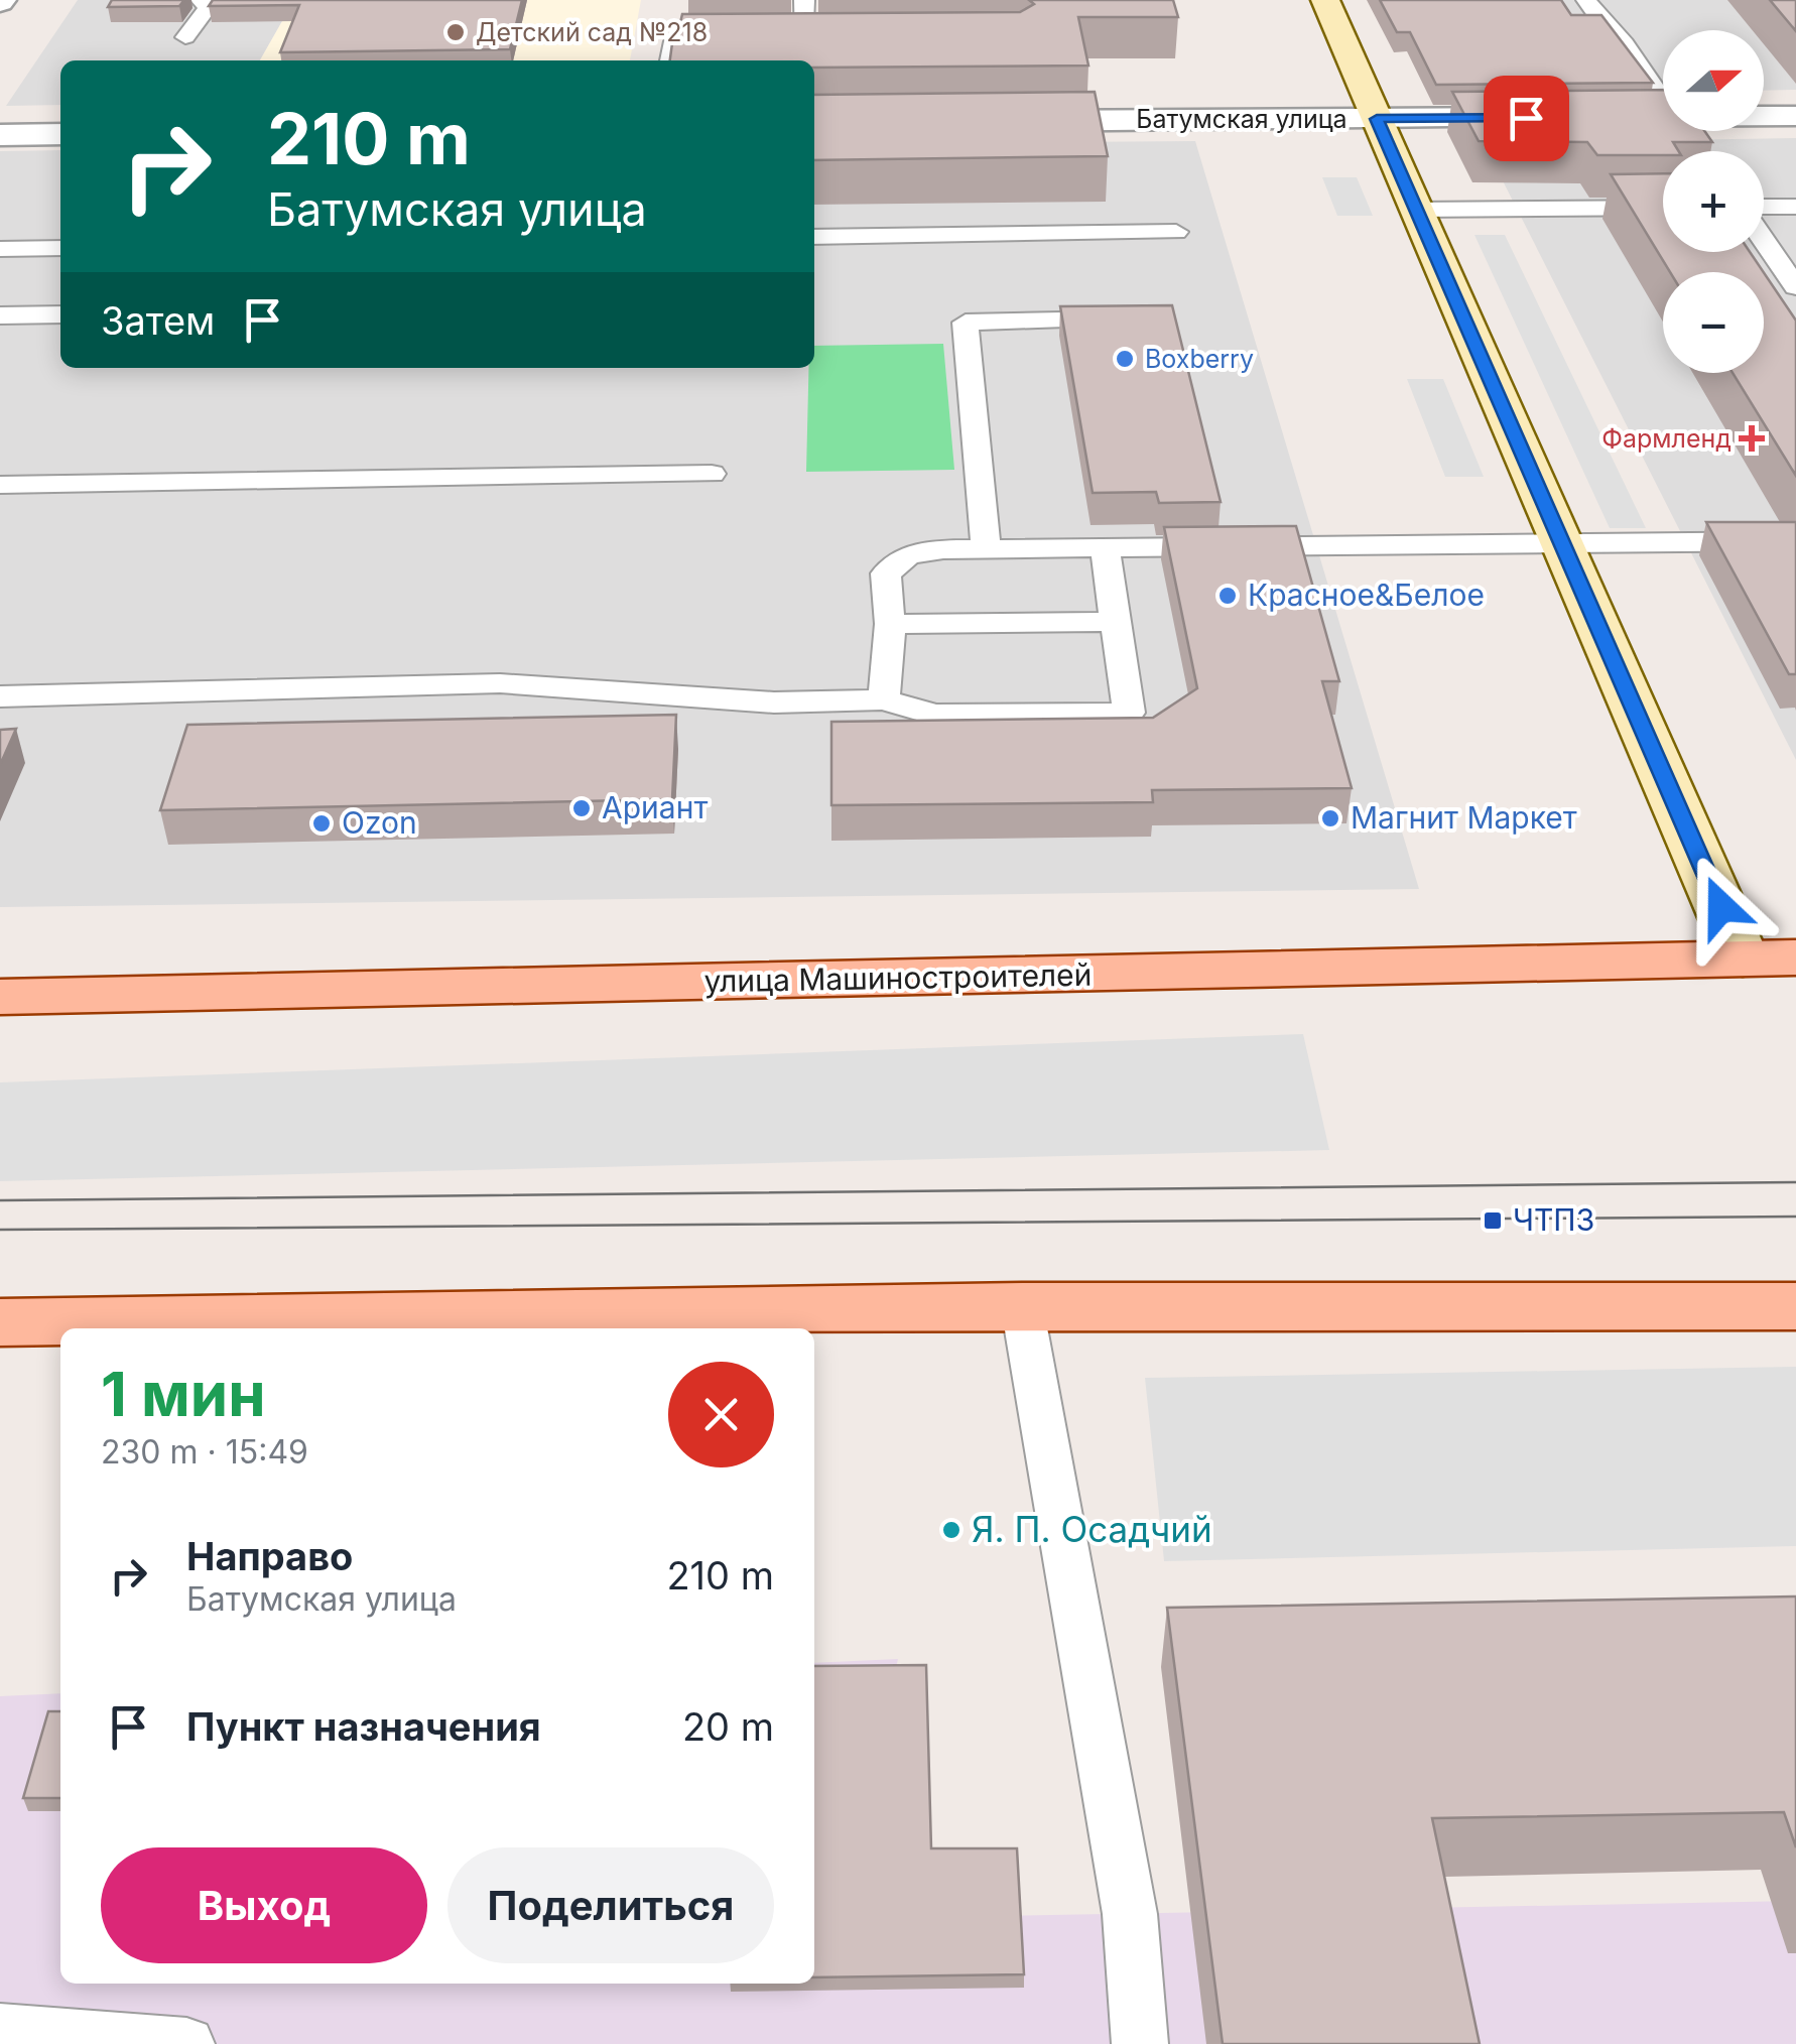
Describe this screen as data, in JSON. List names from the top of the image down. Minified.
{"streets":{"main road":["улица Машиностроителей"],"street":["Батумская улица"]},"places":{"other":["Детский сад №218","Boxberry","Красное&Белое","Ариант","Магнит Маркет","Ozon","Я. П. Осадчий"],"health":["Фармленд"],"transit":["ЧТПЗ"]},"north":"right","page":{"map_buttons":["+","−"],"turn":["210 m","Батумская улица"],"then":"Затем","heading":["1 мин","230 m · 15:49"],"list":[{"name":"Направо","note":"Батумская улица","value":"210 m"},{"name":"Пункт назначения","value":"20 m"}],"buttons":["Выход","Поделиться"]}}
